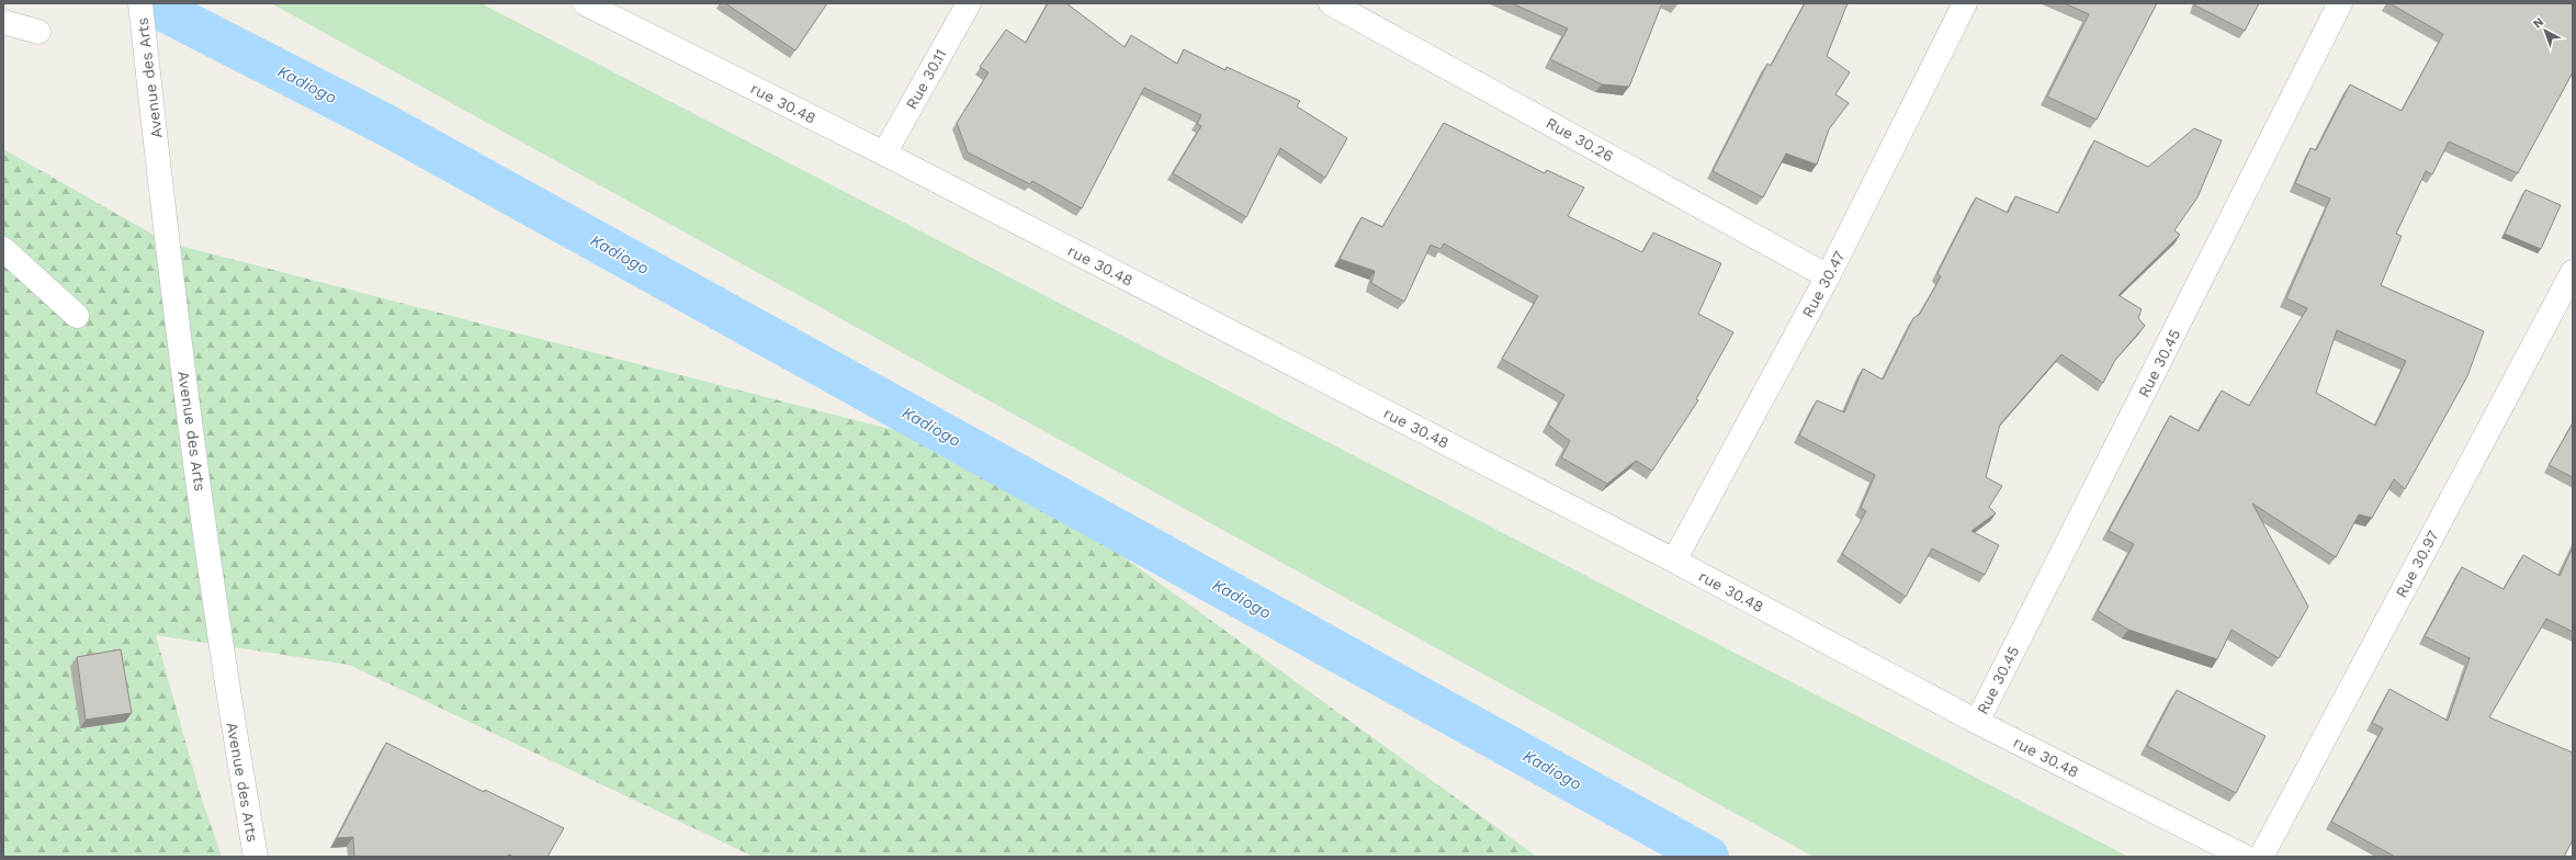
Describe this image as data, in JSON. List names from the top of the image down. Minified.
{"streets":{"street":["Avenue des Arts","Rue 30.11","rue 30.48","Rue 30.26","Rue 30.47","Rue 30.45","Rue 30.97"]},"crossings":[["Rue 30.11","rue 30.48"],["rue 30.48","Rue 30.47"],["rue 30.48","Rue 30.45"],["Rue 30.26","Rue 30.47"]],"water":["Kadiogo"],"north":"top left"}
